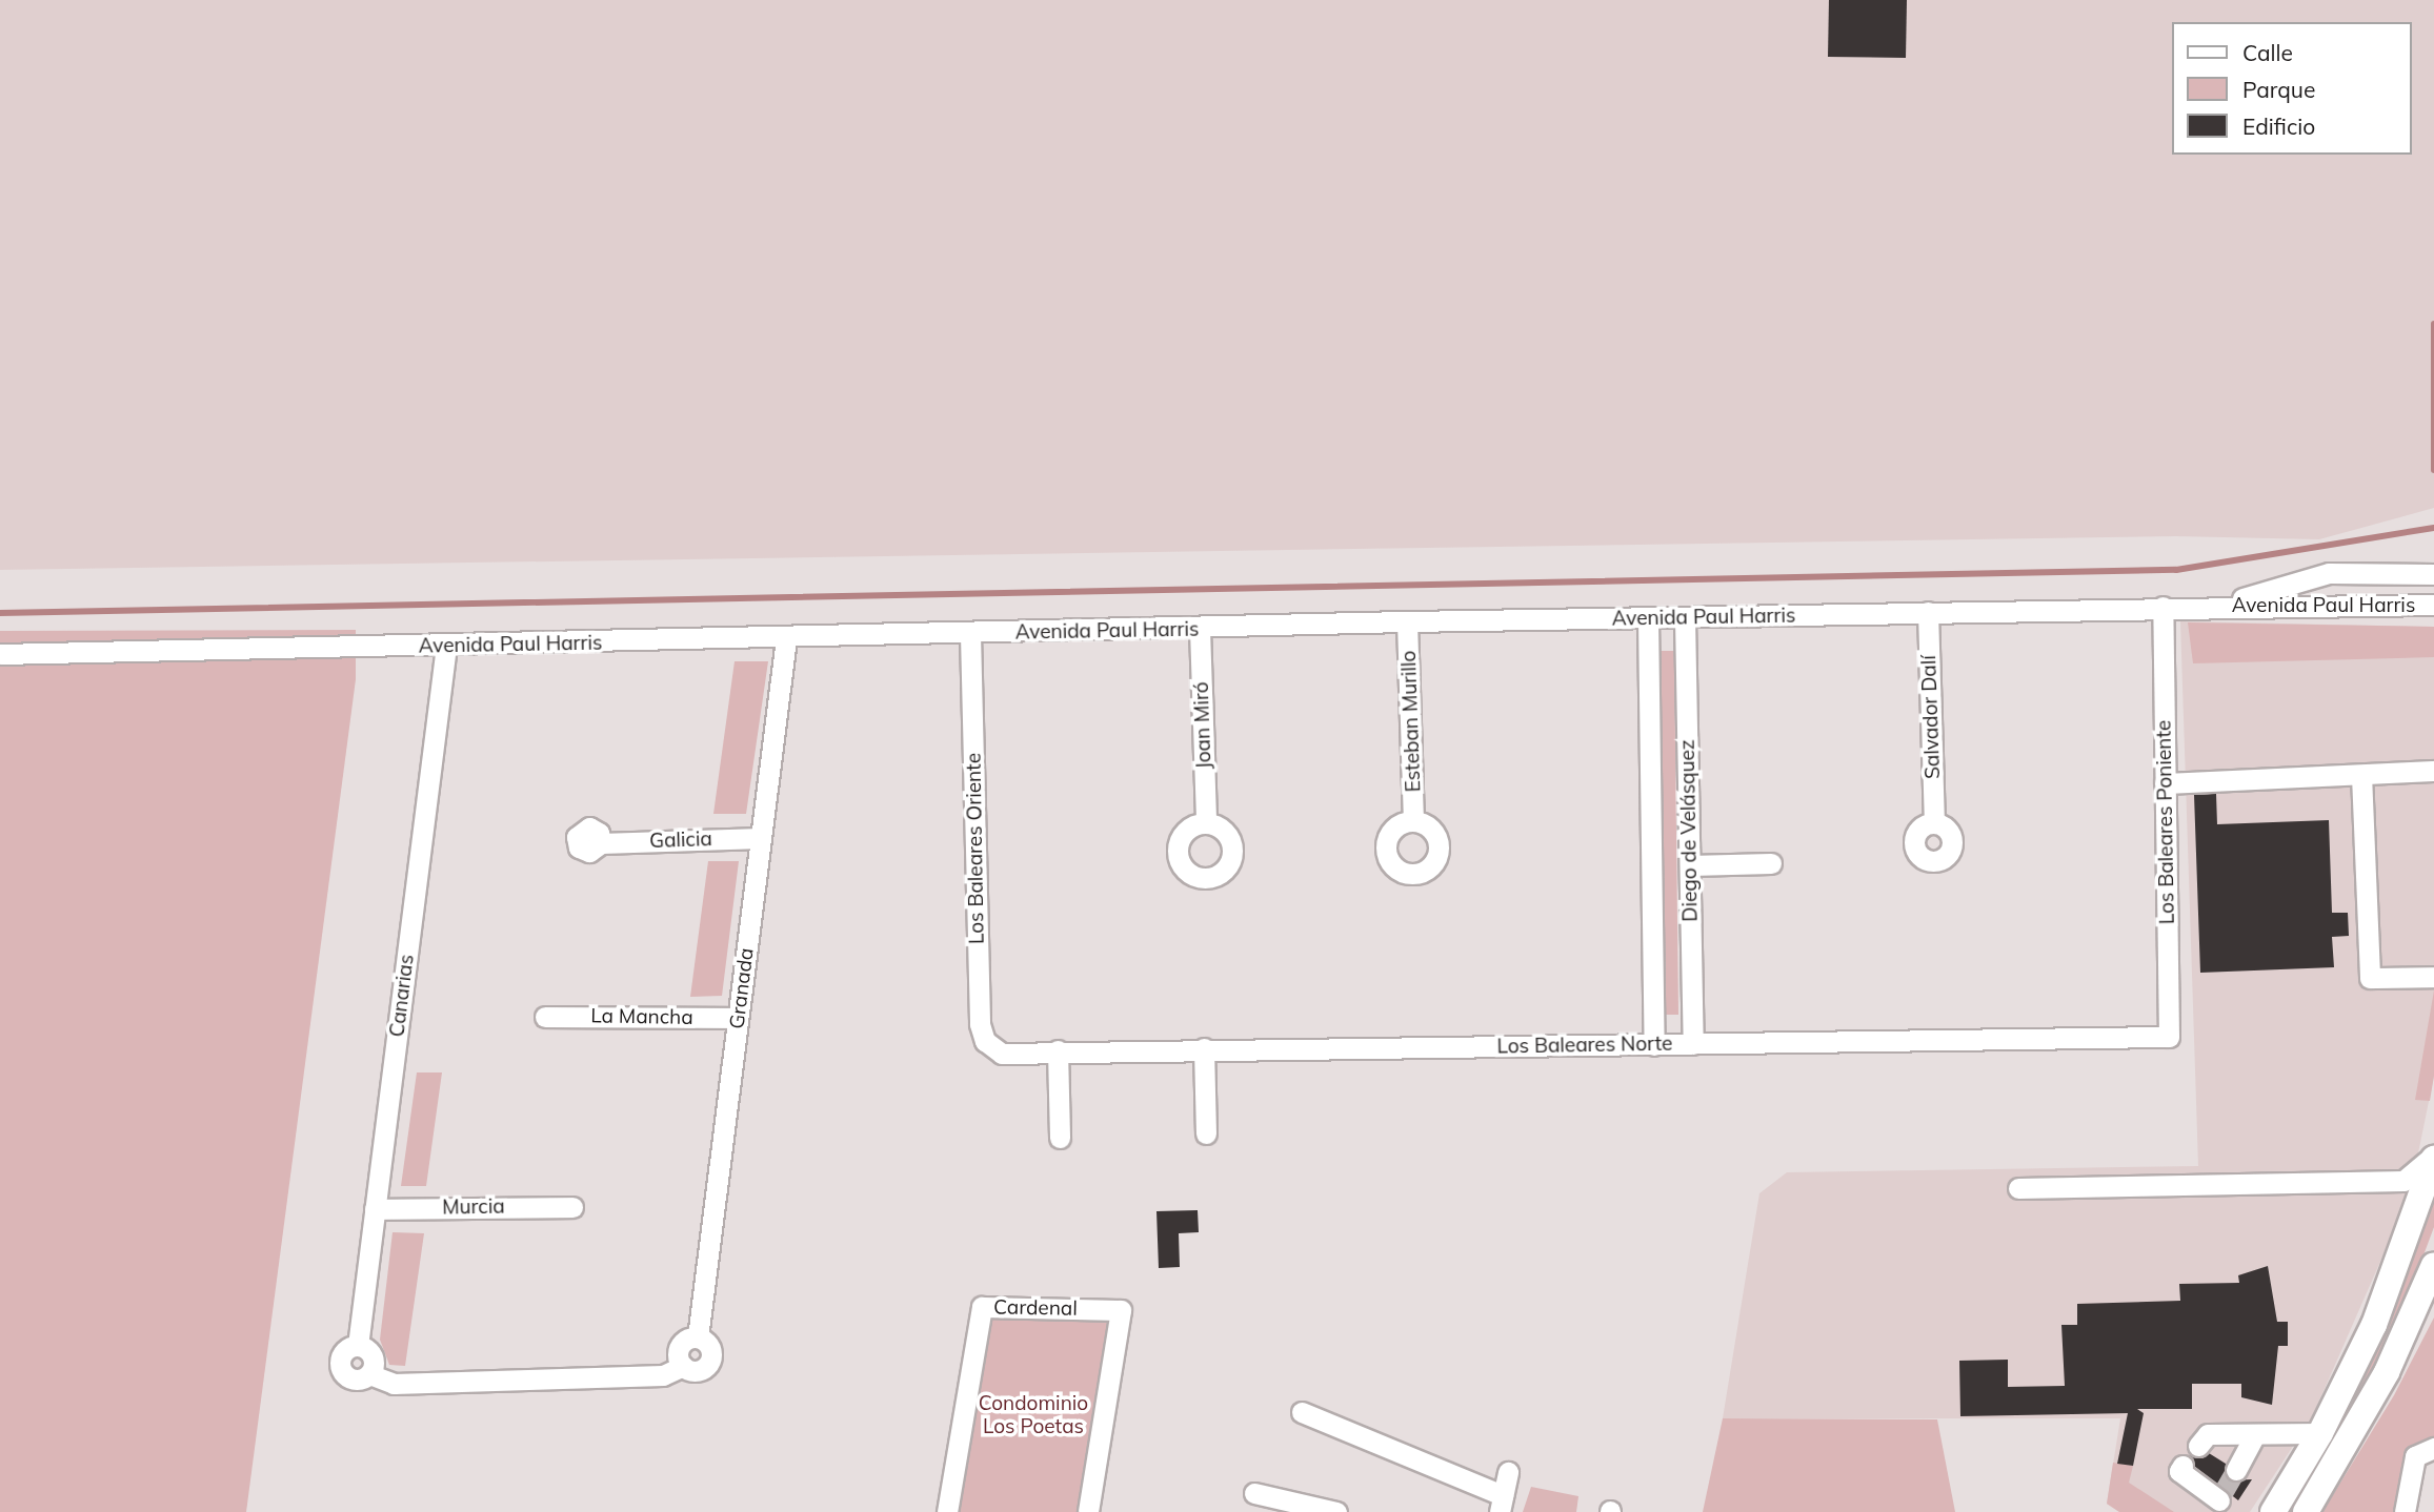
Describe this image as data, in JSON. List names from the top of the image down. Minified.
{"streets":{"street":["Avenida Paul Harris","Salvador Dalí","Esteban Murillo","Joan Miró","Los Baleares Poniente","Diego de Velásquez","Galicia","Los Baleares Oriente","Granada","Canarias","La Mancha","Los Baleares Norte","Murcia","Cardenal"]},"crossings":[["Avenida Paul Harris","Salvador Dalí"],["Avenida Paul Harris","Esteban Murillo"],["Avenida Paul Harris","Joan Miró"],["Avenida Paul Harris","Los Baleares Poniente"],["Avenida Paul Harris","Diego de Velásquez"],["Avenida Paul Harris","Los Baleares Oriente"],["Avenida Paul Harris","Granada"],["Avenida Paul Harris","Canarias"],["Los Baleares Poniente","Los Baleares Norte"],["Diego de Velásquez","Los Baleares Norte"],["Galicia","Granada"],["Los Baleares Oriente","Los Baleares Norte"],["Granada","Canarias"],["Granada","La Mancha"],["Canarias","Murcia"]],"parks":["Condominio Los Poetas"],"legend":["Calle","Parque","Edificio"]}
